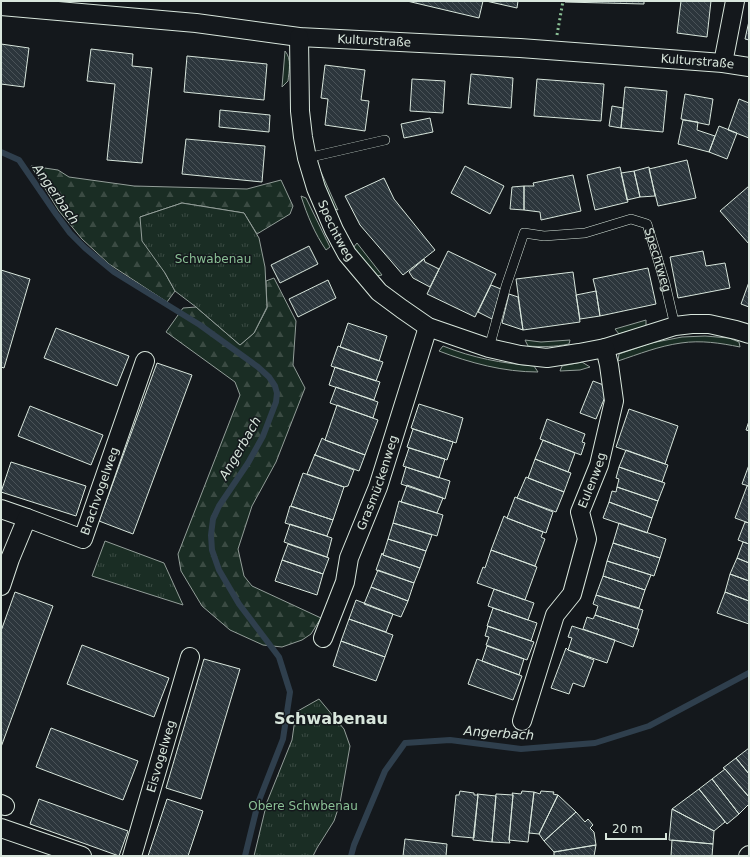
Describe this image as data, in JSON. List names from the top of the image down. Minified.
{"streets":{"street":["Kulturstraße","Spechtweg","Eulenweg","Grasmückenweg","Brachvogelweg","Eisvogelweg"]},"crossings":[["Kulturstraße","Spechtweg"],["Spechtweg","Eulenweg"],["Spechtweg","Grasmückenweg"]],"districts":["Schwabenau"],"water":["Angerbach"],"parks":["Schwabenau","Obere Schwbenau"],"scale_bar":"20 m"}
